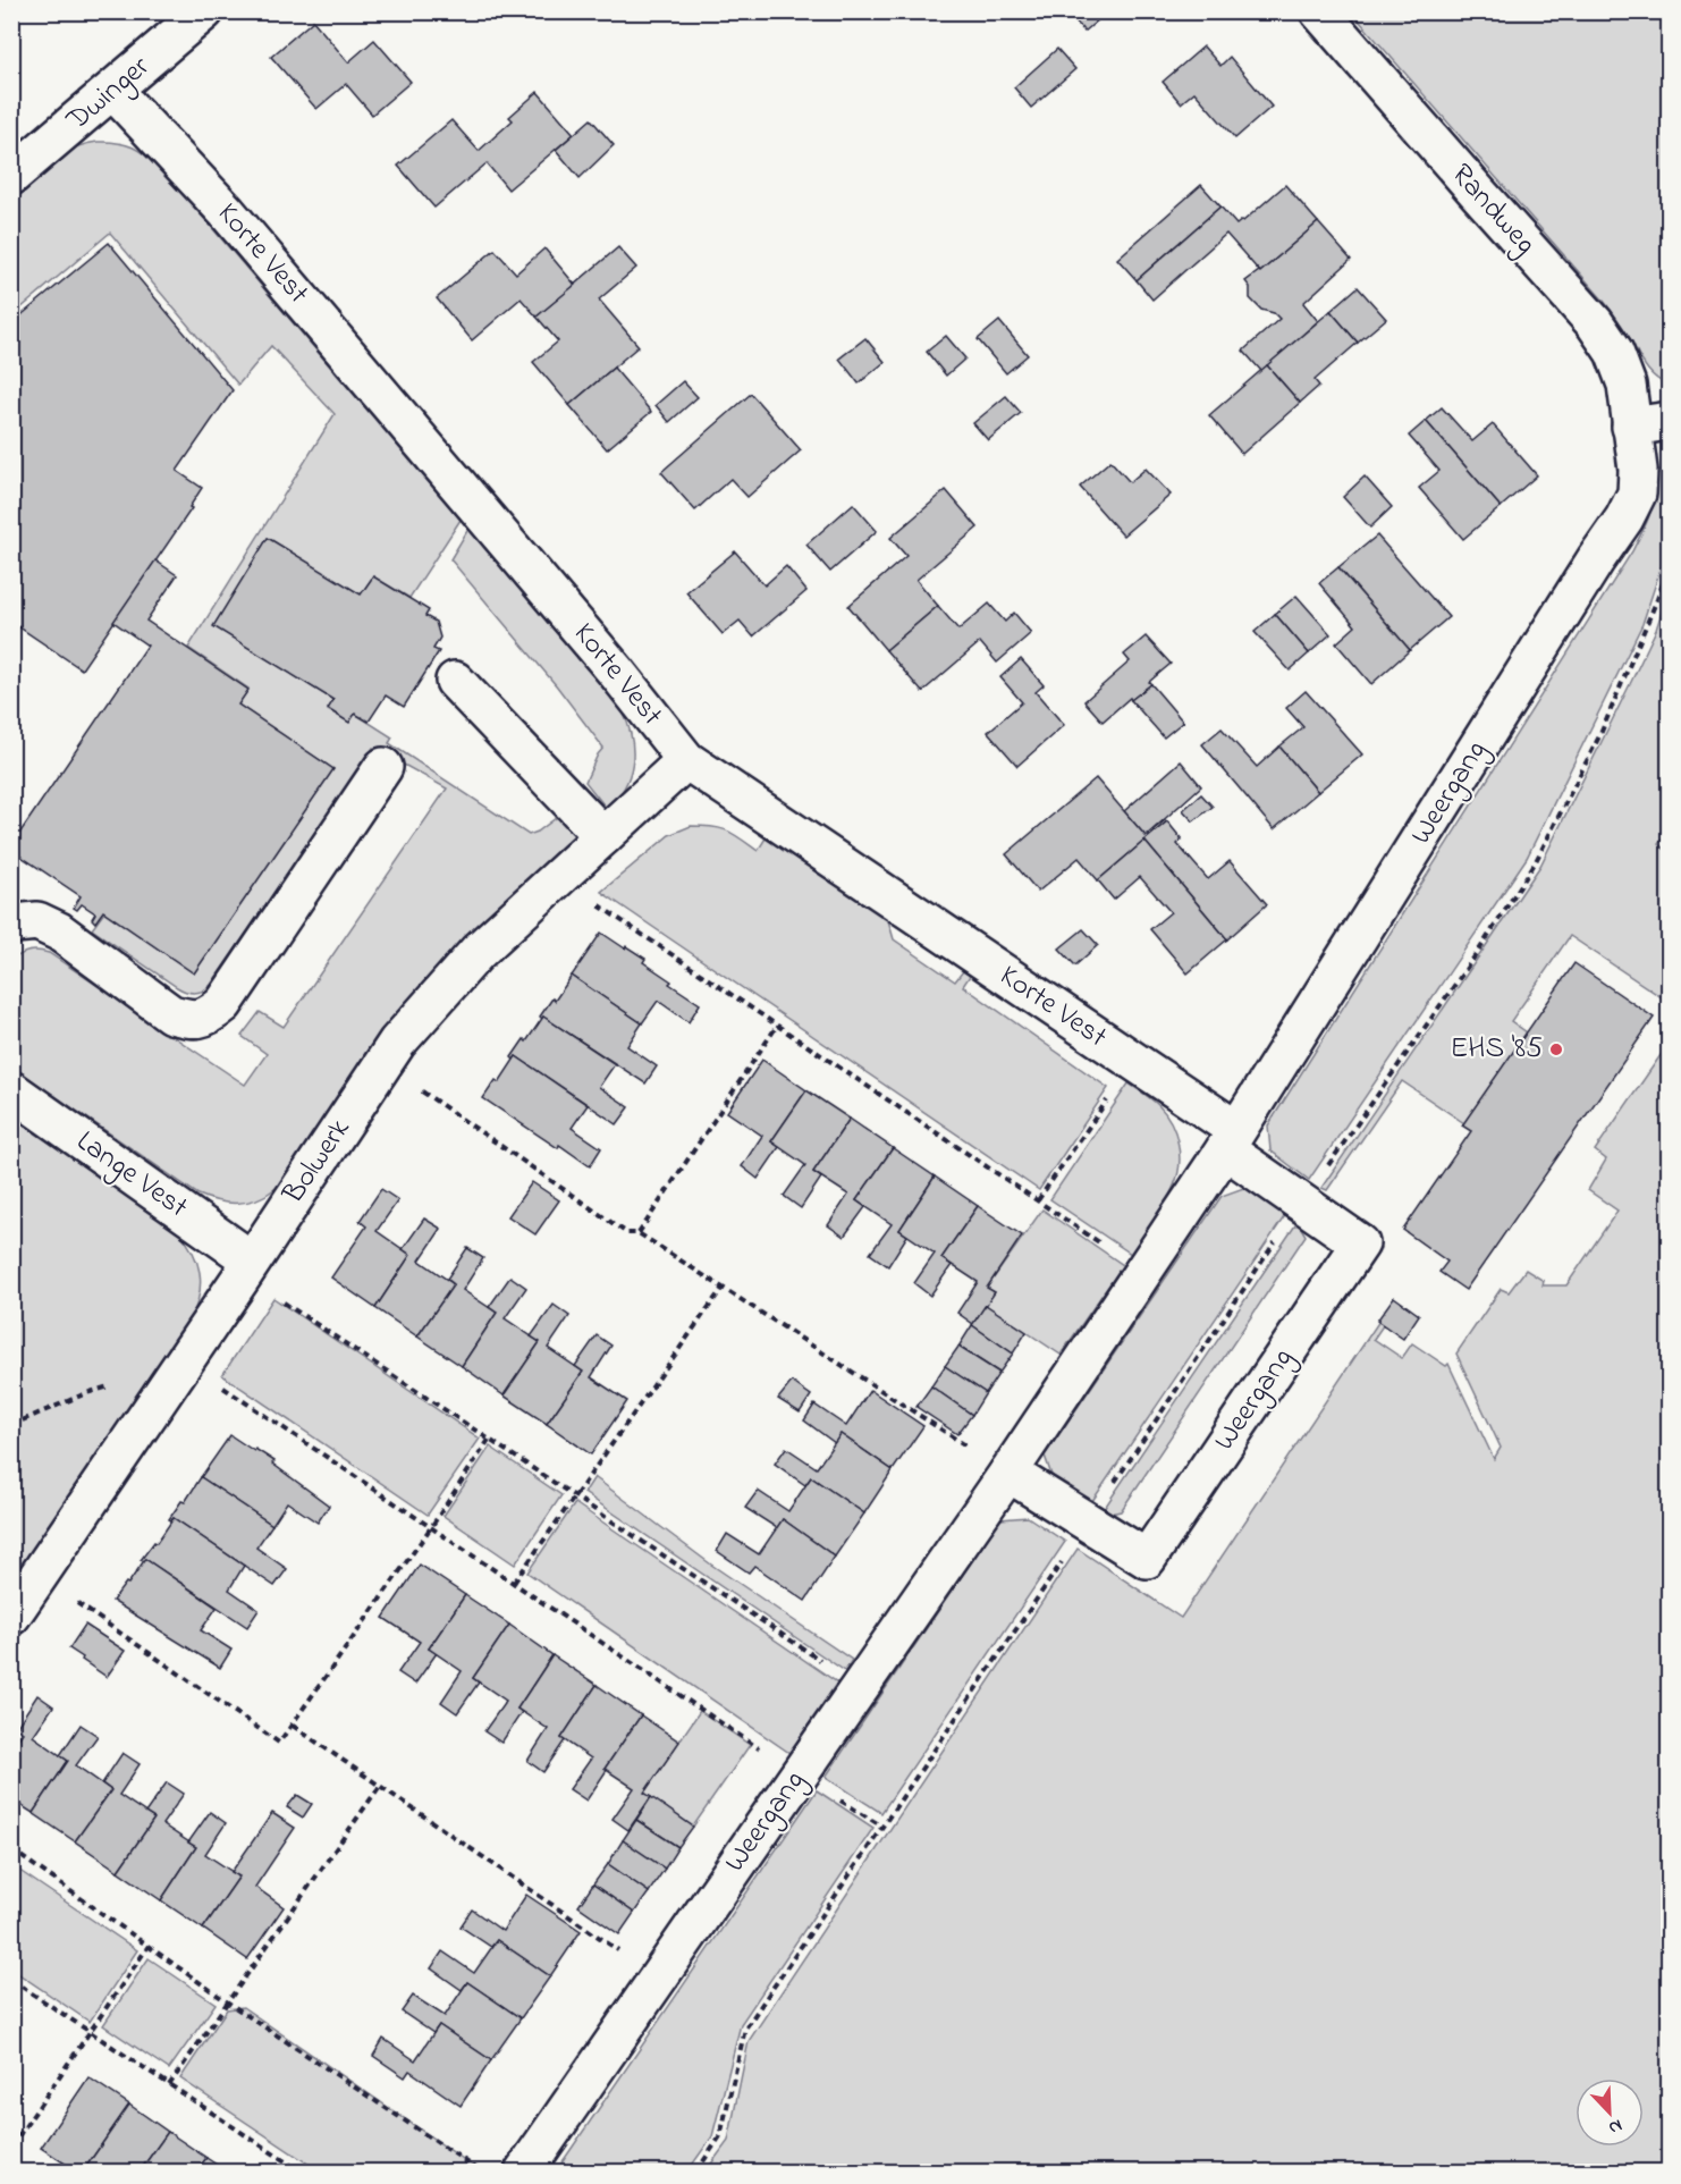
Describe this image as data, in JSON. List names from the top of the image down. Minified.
{"streets":{"street":["Dwinger","Randweg","Korte Vest","Weergang","Bolwerk","Lange Vest"]},"crossings":[["Dwinger","Korte Vest"],["Randweg","Weergang"],["Korte Vest","Weergang"],["Korte Vest","Bolwerk"],["Bolwerk","Lange Vest"]],"places":["EHS '85"],"north":"bottom right"}
